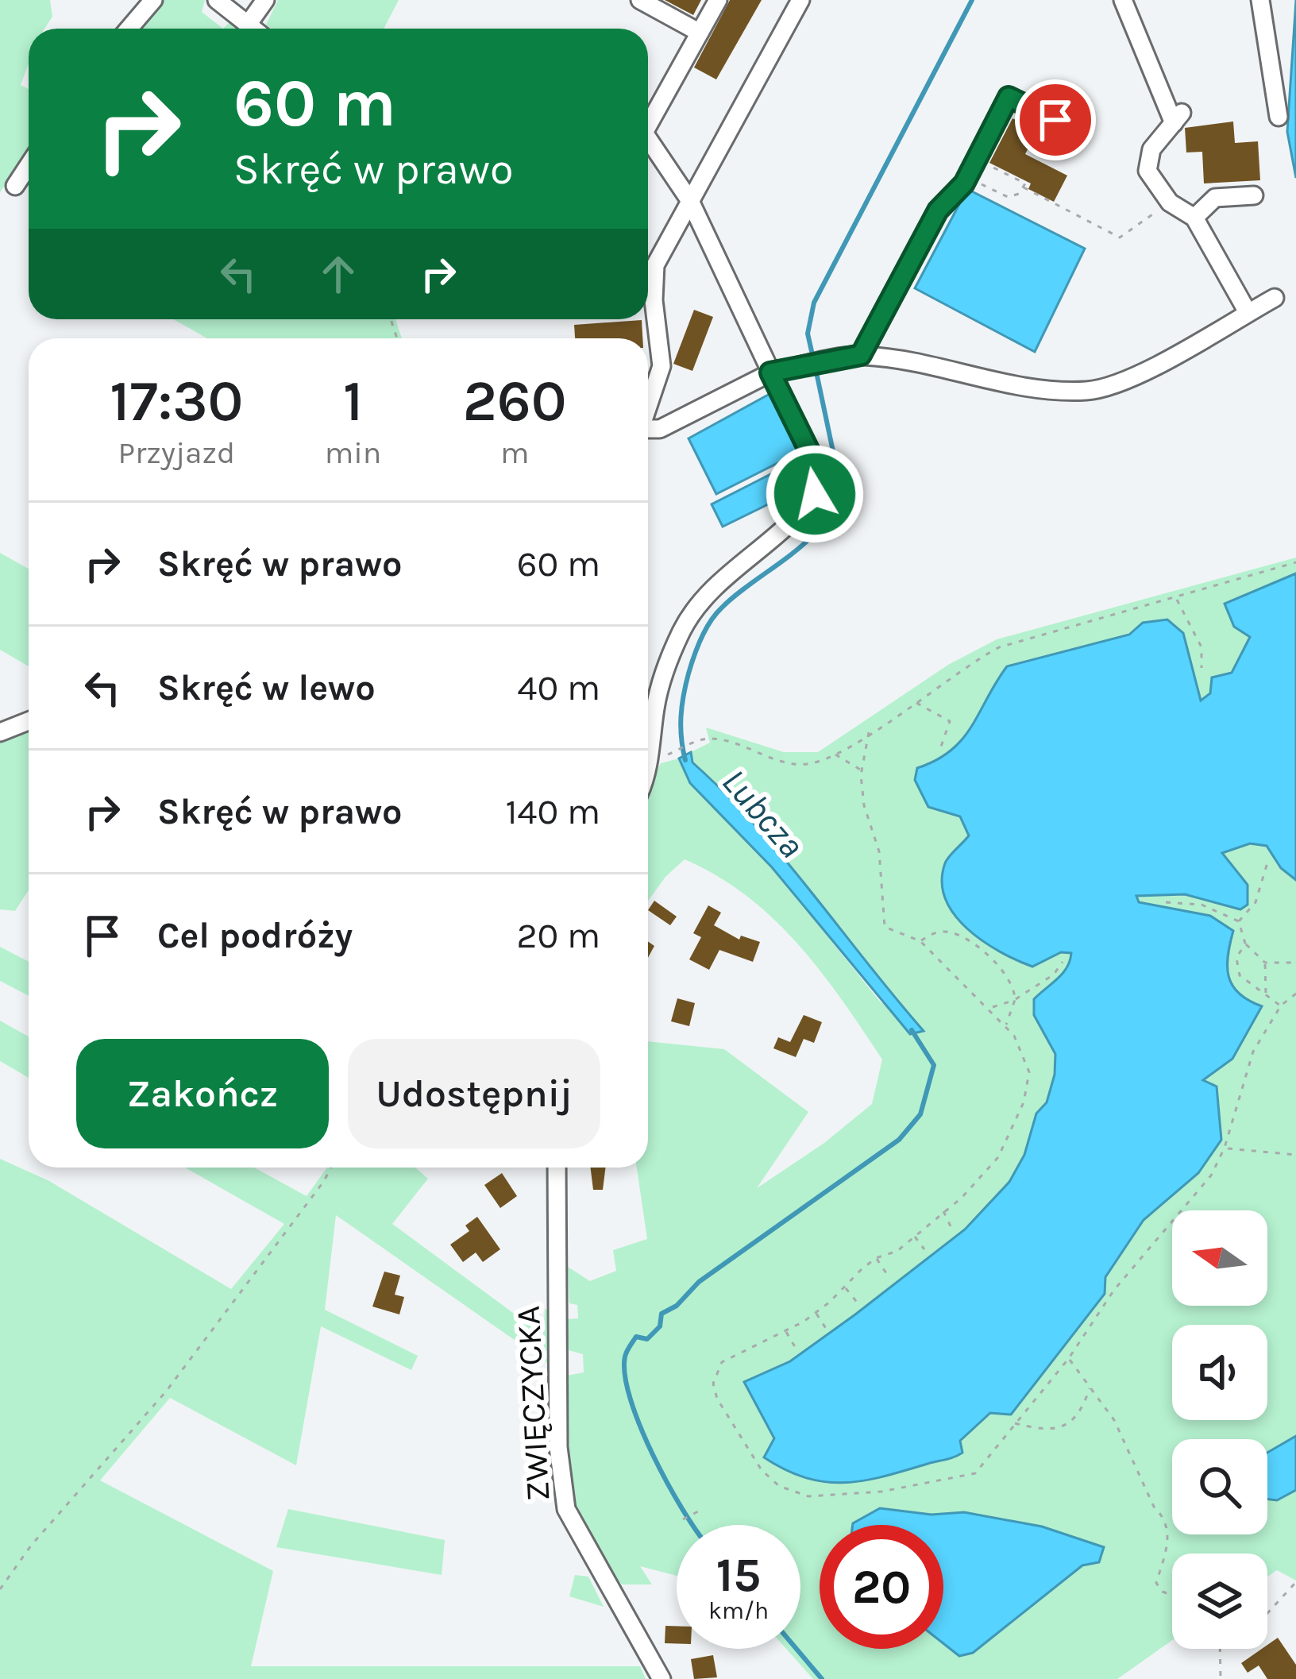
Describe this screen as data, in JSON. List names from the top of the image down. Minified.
{"streets":{"street":["ZWIĘCZYCKA"]},"water":["Lubcza"],"north":"left","page":{"turn":["60 m","Skręć w prawo"],"eta":["17:30","Przyjazd","1","min","260","m"],"list":[{"name":"Skręć w prawo","value":"60 m"},{"name":"Skręć w lewo","value":"40 m"},{"name":"Skręć w prawo","value":"140 m"},{"name":"Cel podróży","value":"20 m"}],"buttons":["Zakończ","Udostępnij"],"speed":"15 km/h","limit":"20"}}
